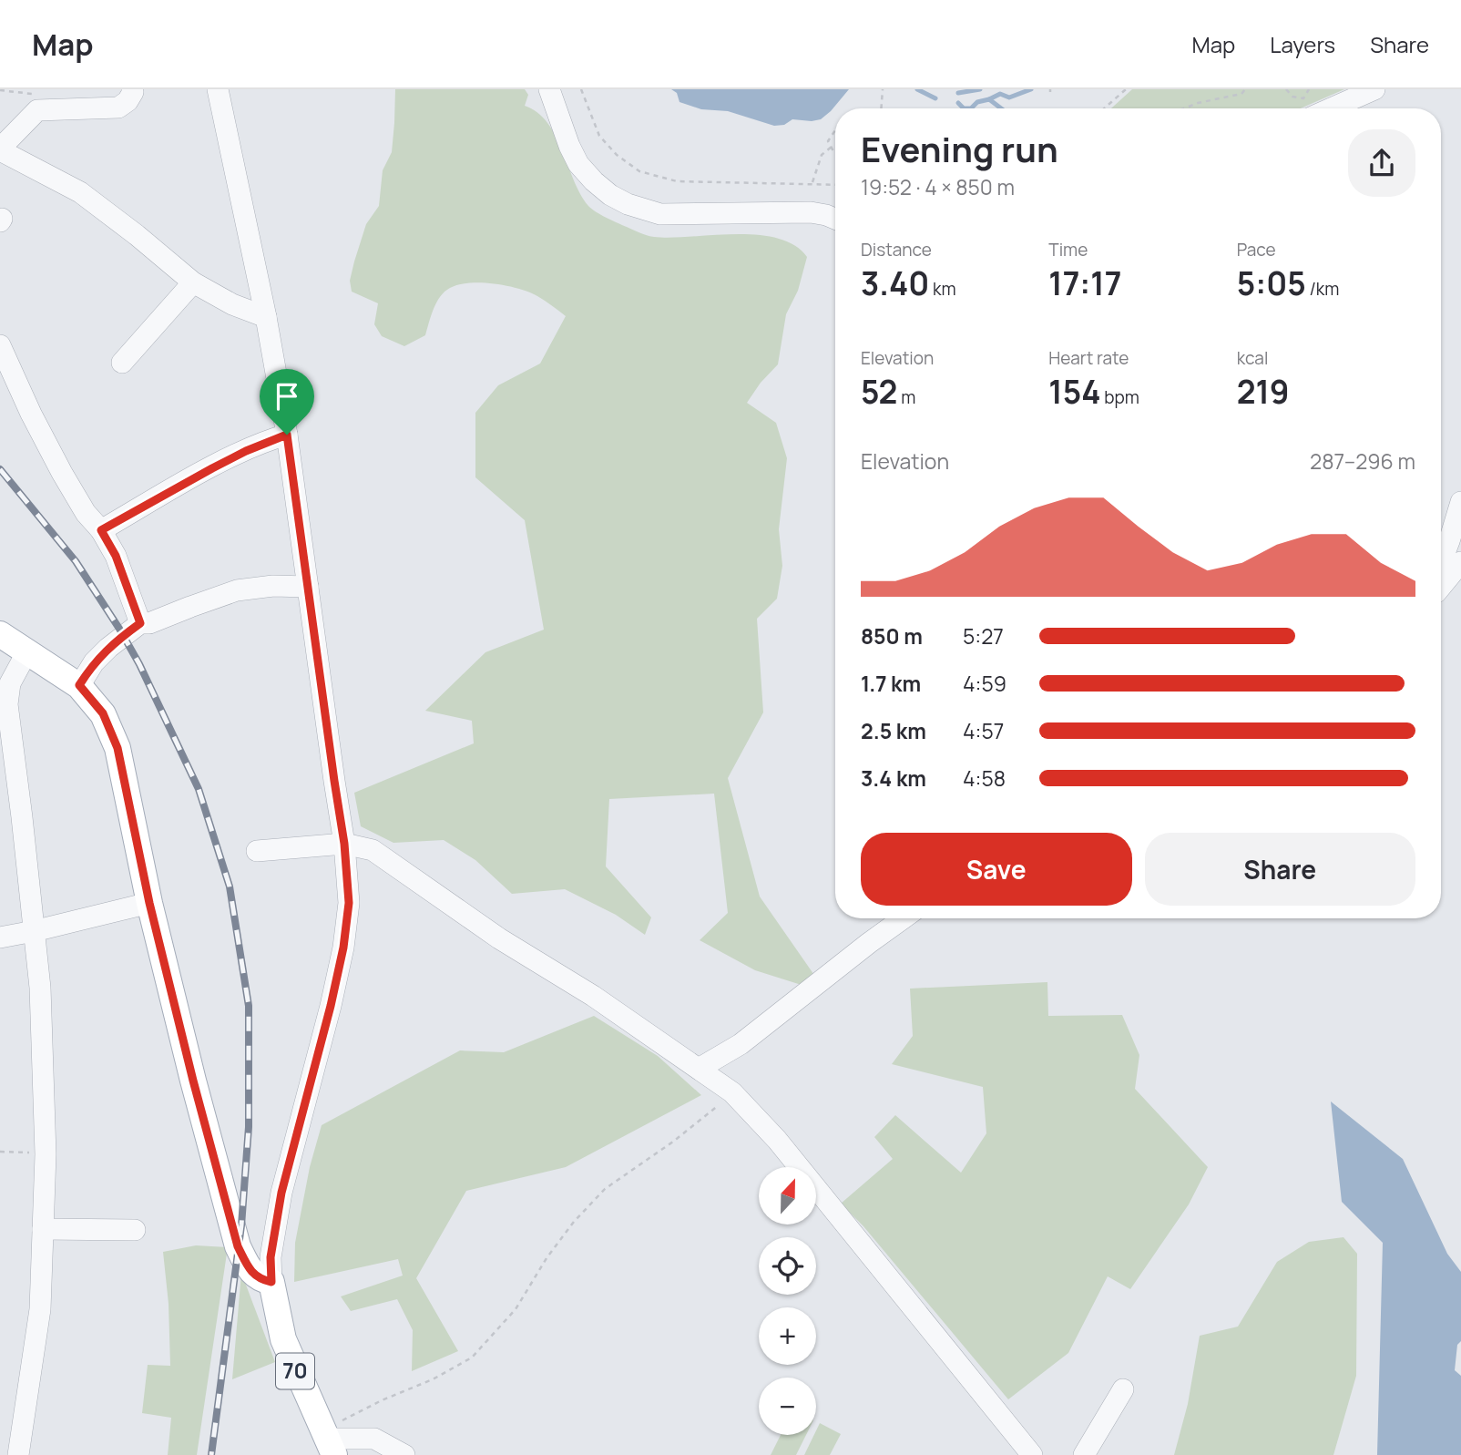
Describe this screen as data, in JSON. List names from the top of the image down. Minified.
{"streets":{"main road":["70"]},"north":"top","page":{"header":"Map","nav":["Map","Layers","Share"],"heading":["Evening run","19:52 · 4 × 850 m"],"stats":[["Distance","3.40 km"],["Time","17:17"],["Pace","5:05 /km"],["Elevation","52 m"],["Heart rate","154 bpm"],["kcal","219"]],"chart":["Elevation","287–296 m"],"list":[{"name":"850 m","note":"5:27"},{"name":"1.7 km","note":"4:59"},{"name":"2.5 km","note":"4:57"},{"name":"3.4 km","note":"4:58"}],"buttons":["Save","Share"],"map_buttons":["+","−"]}}
